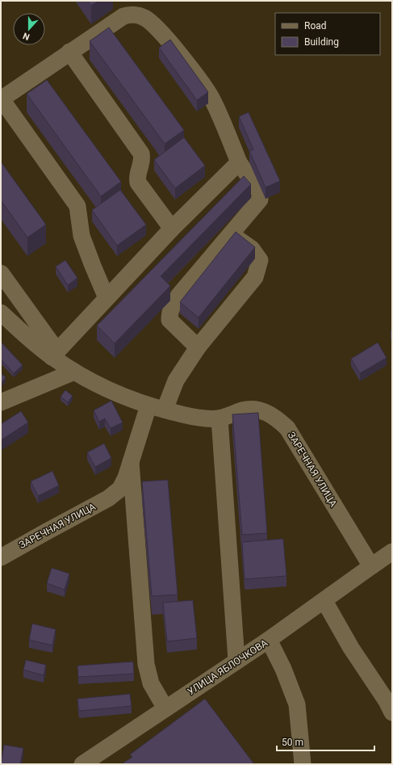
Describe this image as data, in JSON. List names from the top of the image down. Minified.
{"streets":{"street":["ЗАРЕЧНАЯ УЛИЦА","УЛИЦА ЯБЛОЧКОВА"]},"crossings":[["ЗАРЕЧНАЯ УЛИЦА","УЛИЦА ЯБЛОЧКОВА"]],"legend":["Road","Building"],"scale_bar":"50 m","north":"bottom"}
